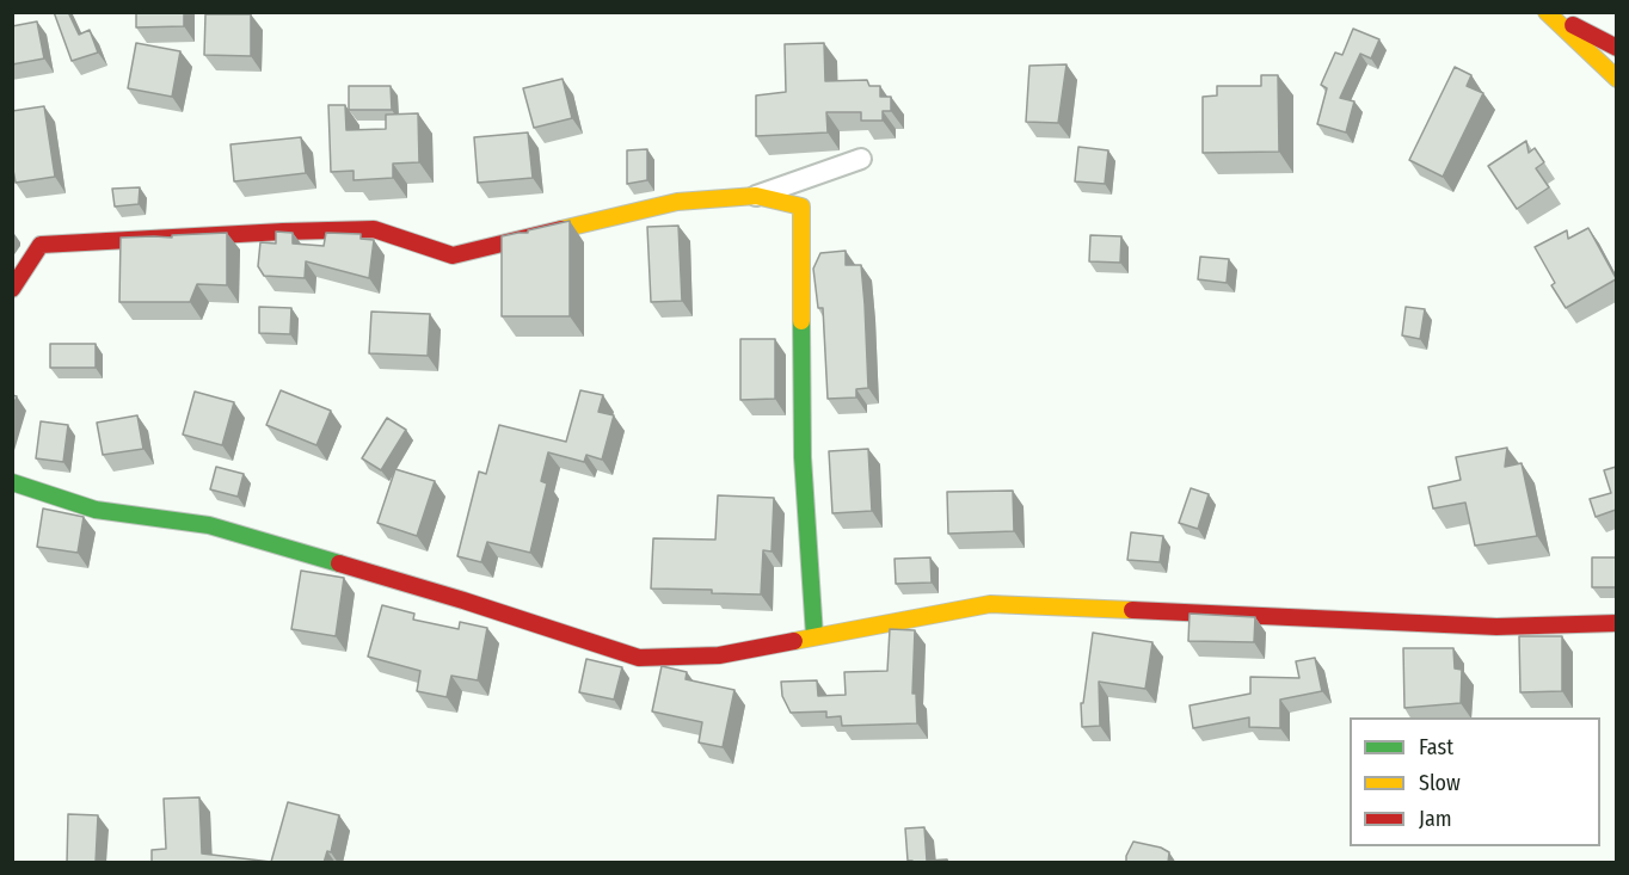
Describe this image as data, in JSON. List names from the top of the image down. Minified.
{"legend":["Fast","Slow","Jam"]}
